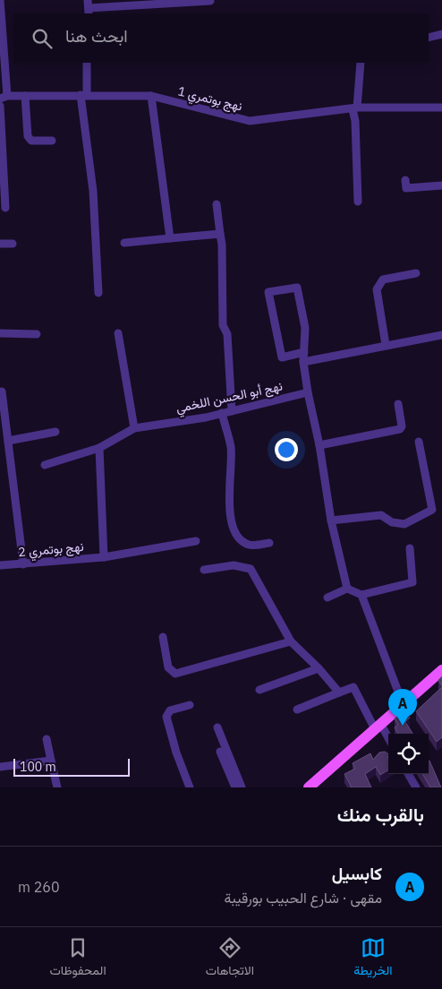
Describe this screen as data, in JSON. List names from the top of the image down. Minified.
{"streets":{"street":["نهج بوتمري 1","نهج أبو الحسن اللخمي","نهج بوتمري 2"]},"scale_bar":"100 m","page":{"search":"ابحث هنا","pins":"A","scale":"100 m","heading":"بالقرب منك","list":[{"mark":"A","name":"كابسيل","note":"مقهى · شارع الحبيب بورقيبة","value":"260 m"}],"nav":["الخريطة","الاتجاهات","المحفوظات"]}}
